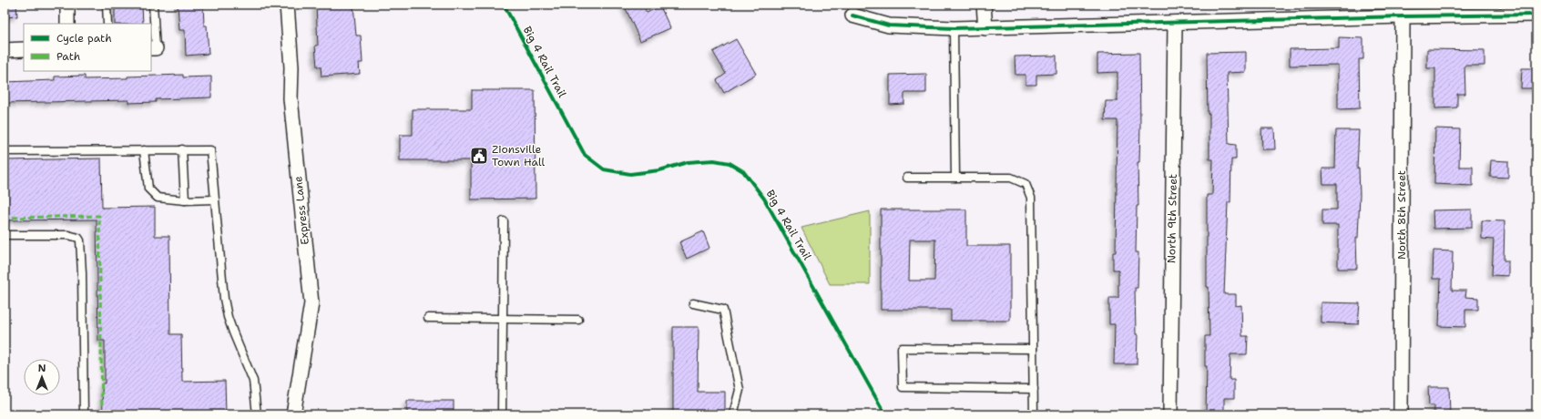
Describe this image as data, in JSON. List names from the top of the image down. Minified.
{"streets":{"street":["Express Lane","North 8th Street","North 9th Street"],"cycle path":["Big 4 Rail Trail"]},"places":{"public building":["Zionsville Town Hall"]},"legend":["Cycle path","Path"],"north":"top"}
